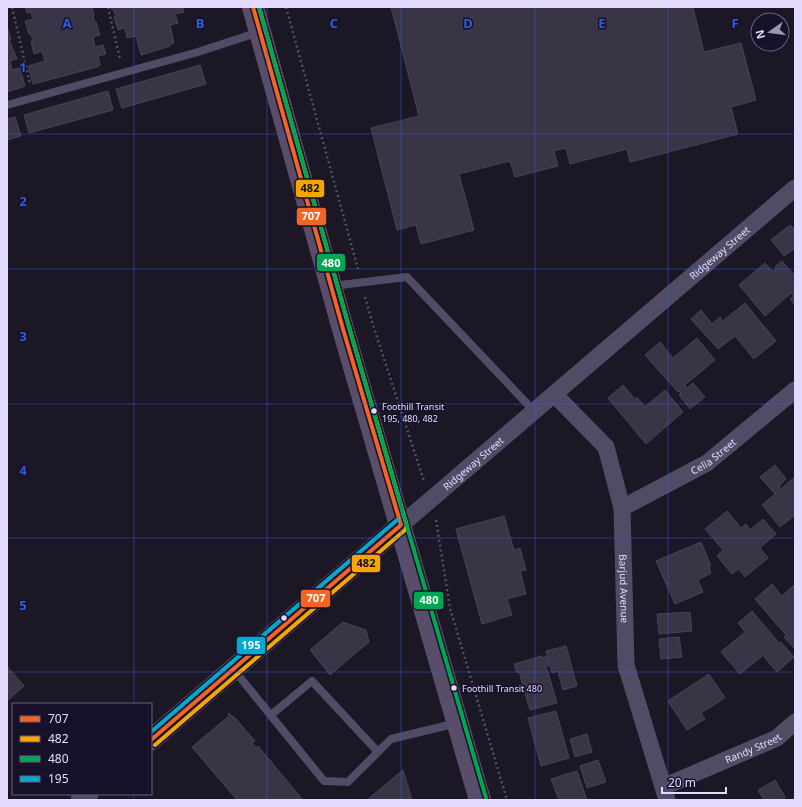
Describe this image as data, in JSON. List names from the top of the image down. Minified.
{"streets":{"street":["Ridgeway Street","Celia Street","Barjud Avenue","Randy Street"]},"crossings":[["Ridgeway Street","Barjud Avenue"],["Celia Street","Barjud Avenue"],["Barjud Avenue","Randy Street"]],"places":["Foothill Transit 195, 480, 482","Foothill Transit 480"],"lines":["transit line 707","transit line 482","transit line 480","transit line 195"],"legend":["707","482","480","195"],"scale_bar":"20 m","north":"left","grid":{"columns":["A","B","C","D","E","F"],"rows":["1","2","3","4","5"]}}
